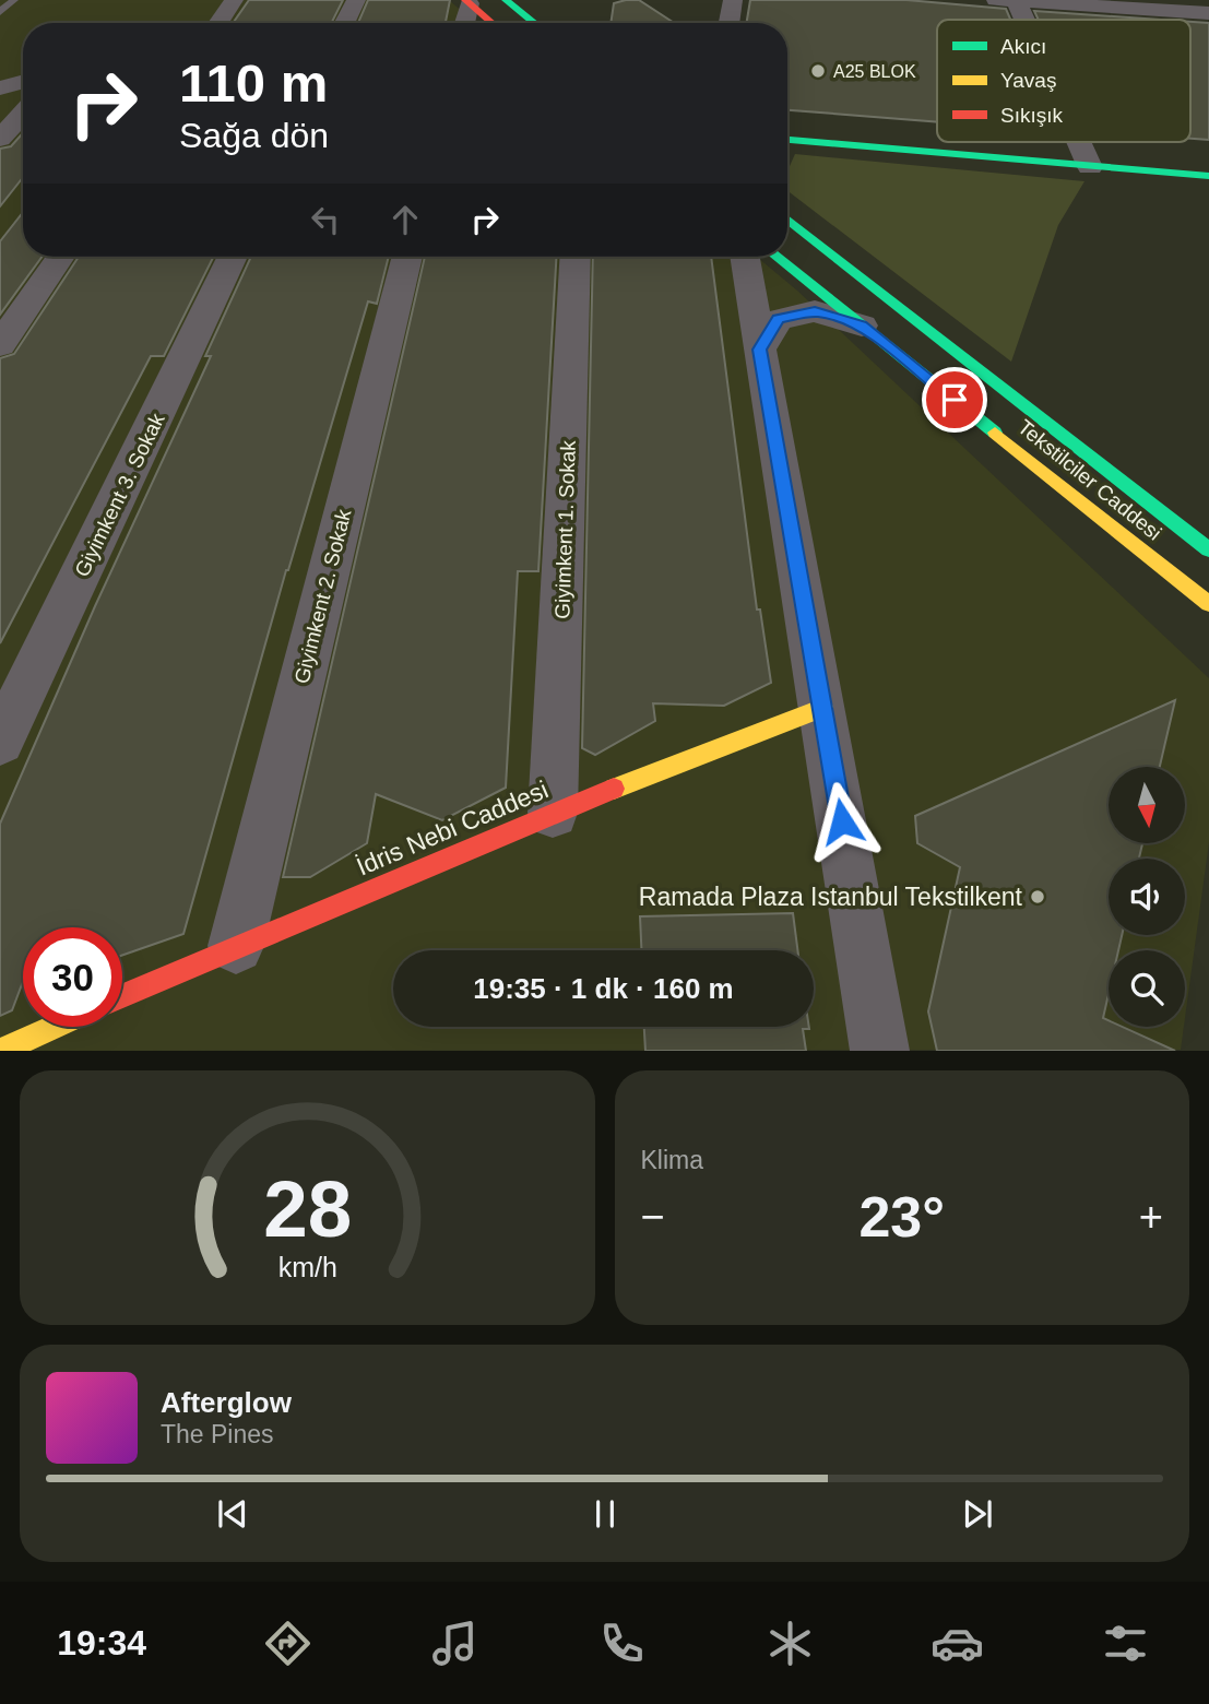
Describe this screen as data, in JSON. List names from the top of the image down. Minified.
{"streets":{"main road":["Tekstilciler Caddesi","İdris Nebi Caddesi"],"street":["Giyimkent 3. Sokak","Giyimkent 1. Sokak","Giyimkent 2. Sokak"]},"crossings":[["Giyimkent 1. Sokak","İdris Nebi Caddesi"],["Giyimkent 2. Sokak","İdris Nebi Caddesi"]],"places":["A25 BLOK","Ramada Plaza Istanbul Tekstilkent"],"legend":["Akıcı","Yavaş","Sıkışık"],"north":"bottom","page":{"turn":["110 m","Sağa dön"],"limit":"30","trip":"19:35 · 1 dk · 160 m","tile":"Klima","heat":["−","23°","+"],"song":["Afterglow","The Pines"],"tabs":"19:34","gauge":["28","km/h"]}}
